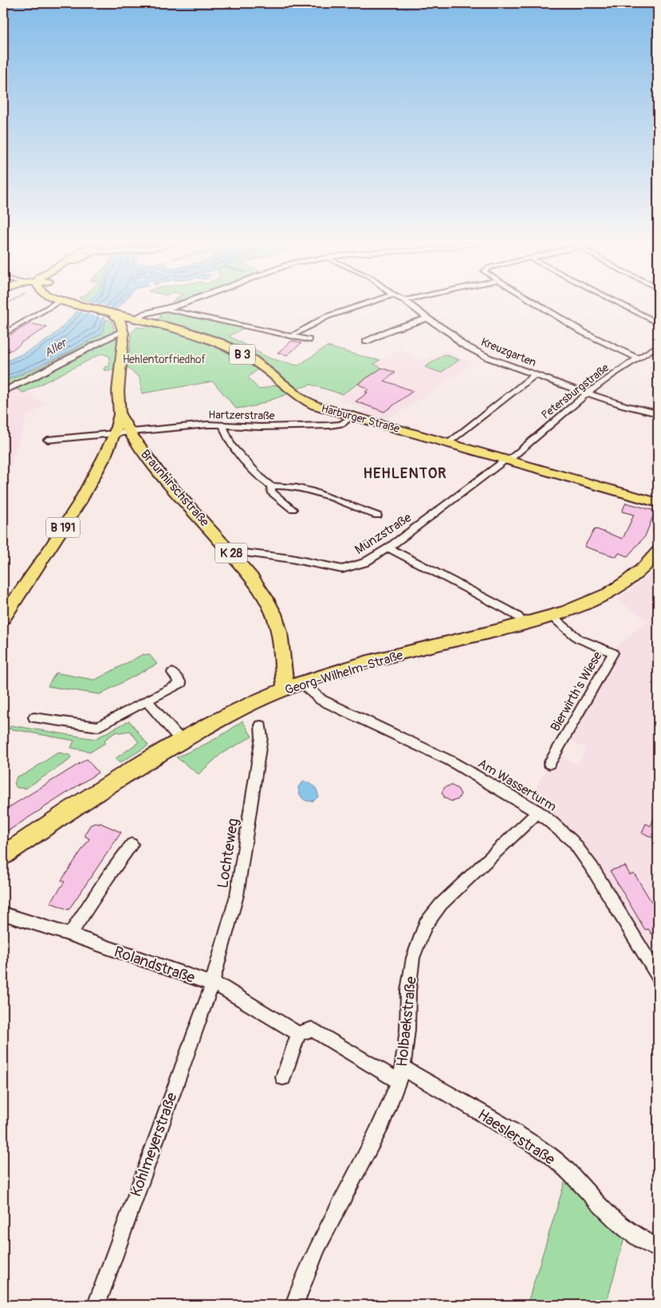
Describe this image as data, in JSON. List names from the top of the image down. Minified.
{"streets":{"main road":["B 3","Harburger Straße","Braunhirschstraße","B 191","K 28","Georg-Wilhelm-Straße"],"street":["Kreuzgarten","Petersburgstraße","Hartzerstraße","Münzstraße","Bierwirth's Wiese","Am Wasserturm","Lochteweg","Rolandstraße","Holbaekstraße","Haeslerstraße","Kohlmeyerstraße"]},"crossings":[["Kreuzgarten","Petersburgstraße"],["B 3","Harburger Straße"],["Petersburgstraße","Harburger Straße"],["Petersburgstraße","Münzstraße"],["Hartzerstraße","Harburger Straße"],["Hartzerstraße","Braunhirschstraße"],["Hartzerstraße","B 191"],["Harburger Straße","Münzstraße"],["Braunhirschstraße","B 191"],["Braunhirschstraße","Münzstraße"],["Braunhirschstraße","Georg-Wilhelm-Straße"],["Georg-Wilhelm-Straße","Bierwirth's Wiese"],["Georg-Wilhelm-Straße","Am Wasserturm"],["Am Wasserturm","Holbaekstraße"],["Lochteweg","Rolandstraße"],["Lochteweg","Kohlmeyerstraße"],["Rolandstraße","Kohlmeyerstraße"],["Holbaekstraße","Haeslerstraße"]],"districts":["HEHLENTOR"],"water":["Aller"],"parks":["Hehlentorfriedhof"]}
